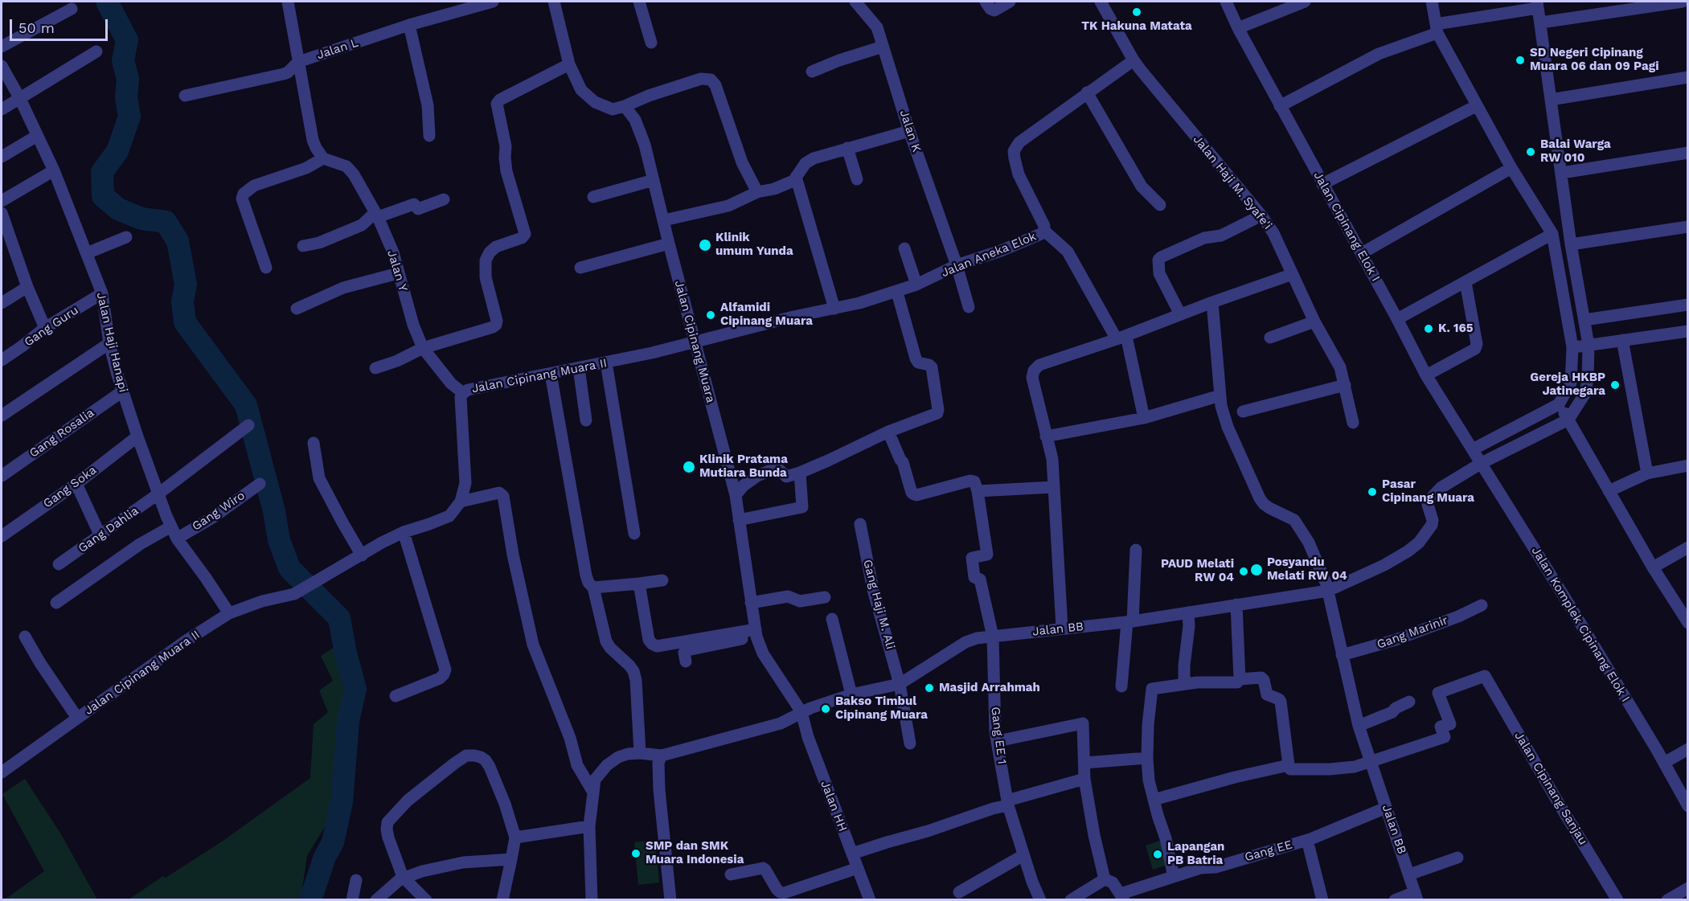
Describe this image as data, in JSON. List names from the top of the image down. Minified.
{"streets":{"street":["Jalan L","Jalan K","Jalan Haji M. Syafe'i","Jalan Cipinang Elok I","Jalan Aneka Elok","Jalan Y","Gang Guru","Jalan Cipinang Muara","Jalan Haji Hanapi","Jalan Cipinang Muara II","Gang Rosalia","Gang Soka","Gang Wiro","Gang Dahlia","Gang Haji M. Ali","Jalan Komplek Cipinang Elok I","Jalan BB","Gang Marinir","Gang EE 1","Jalan Cipinang Sanjau","Jalan HH","Gang EE"]},"crossings":[["Jalan K","Jalan Aneka Elok"],["Jalan Haji M. Syafe'i","Jalan Aneka Elok"],["Jalan Cipinang Elok I","Jalan Komplek Cipinang Elok I"],["Jalan Cipinang Elok I","Jalan BB"],["Jalan Aneka Elok","Jalan Cipinang Muara"],["Jalan Aneka Elok","Jalan Cipinang Muara II"],["Jalan Y","Jalan Cipinang Muara II"],["Gang Guru","Jalan Haji Hanapi"],["Jalan Cipinang Muara","Jalan Cipinang Muara II"],["Jalan Cipinang Muara","Jalan BB"],["Jalan Cipinang Muara","Jalan HH"],["Jalan Haji Hanapi","Jalan Cipinang Muara II"],["Jalan Haji Hanapi","Gang Rosalia"],["Jalan Haji Hanapi","Gang Soka"],["Jalan Haji Hanapi","Gang Wiro"],["Jalan Haji Hanapi","Gang Dahlia"],["Gang Haji M. Ali","Jalan BB"],["Jalan Komplek Cipinang Elok I","Jalan BB"],["Jalan BB","Gang Marinir"],["Jalan BB","Gang EE 1"],["Jalan BB","Jalan Cipinang Sanjau"],["Jalan BB","Jalan HH"],["Jalan BB","Gang EE"]],"places":["TK Hakuna Matata","SD Negeri Cipinang Muara 06 dan 09 Pagi","Balai Warga RW 010","Klinik umum Yunda","Alfamidi Cipinang Muara","K. 165","Gereja HKBP Jatinegara","Klinik Pratama Mutiara Bunda","Pasar Cipinang Muara","Posyandu Melati RW 04","PAUD Melati RW 04","Masjid Arrahmah","Bakso Timbul Cipinang Muara","SMP dan SMK Muara Indonesia","Lapangan PB Batria"],"scale_bar":"50 m"}
